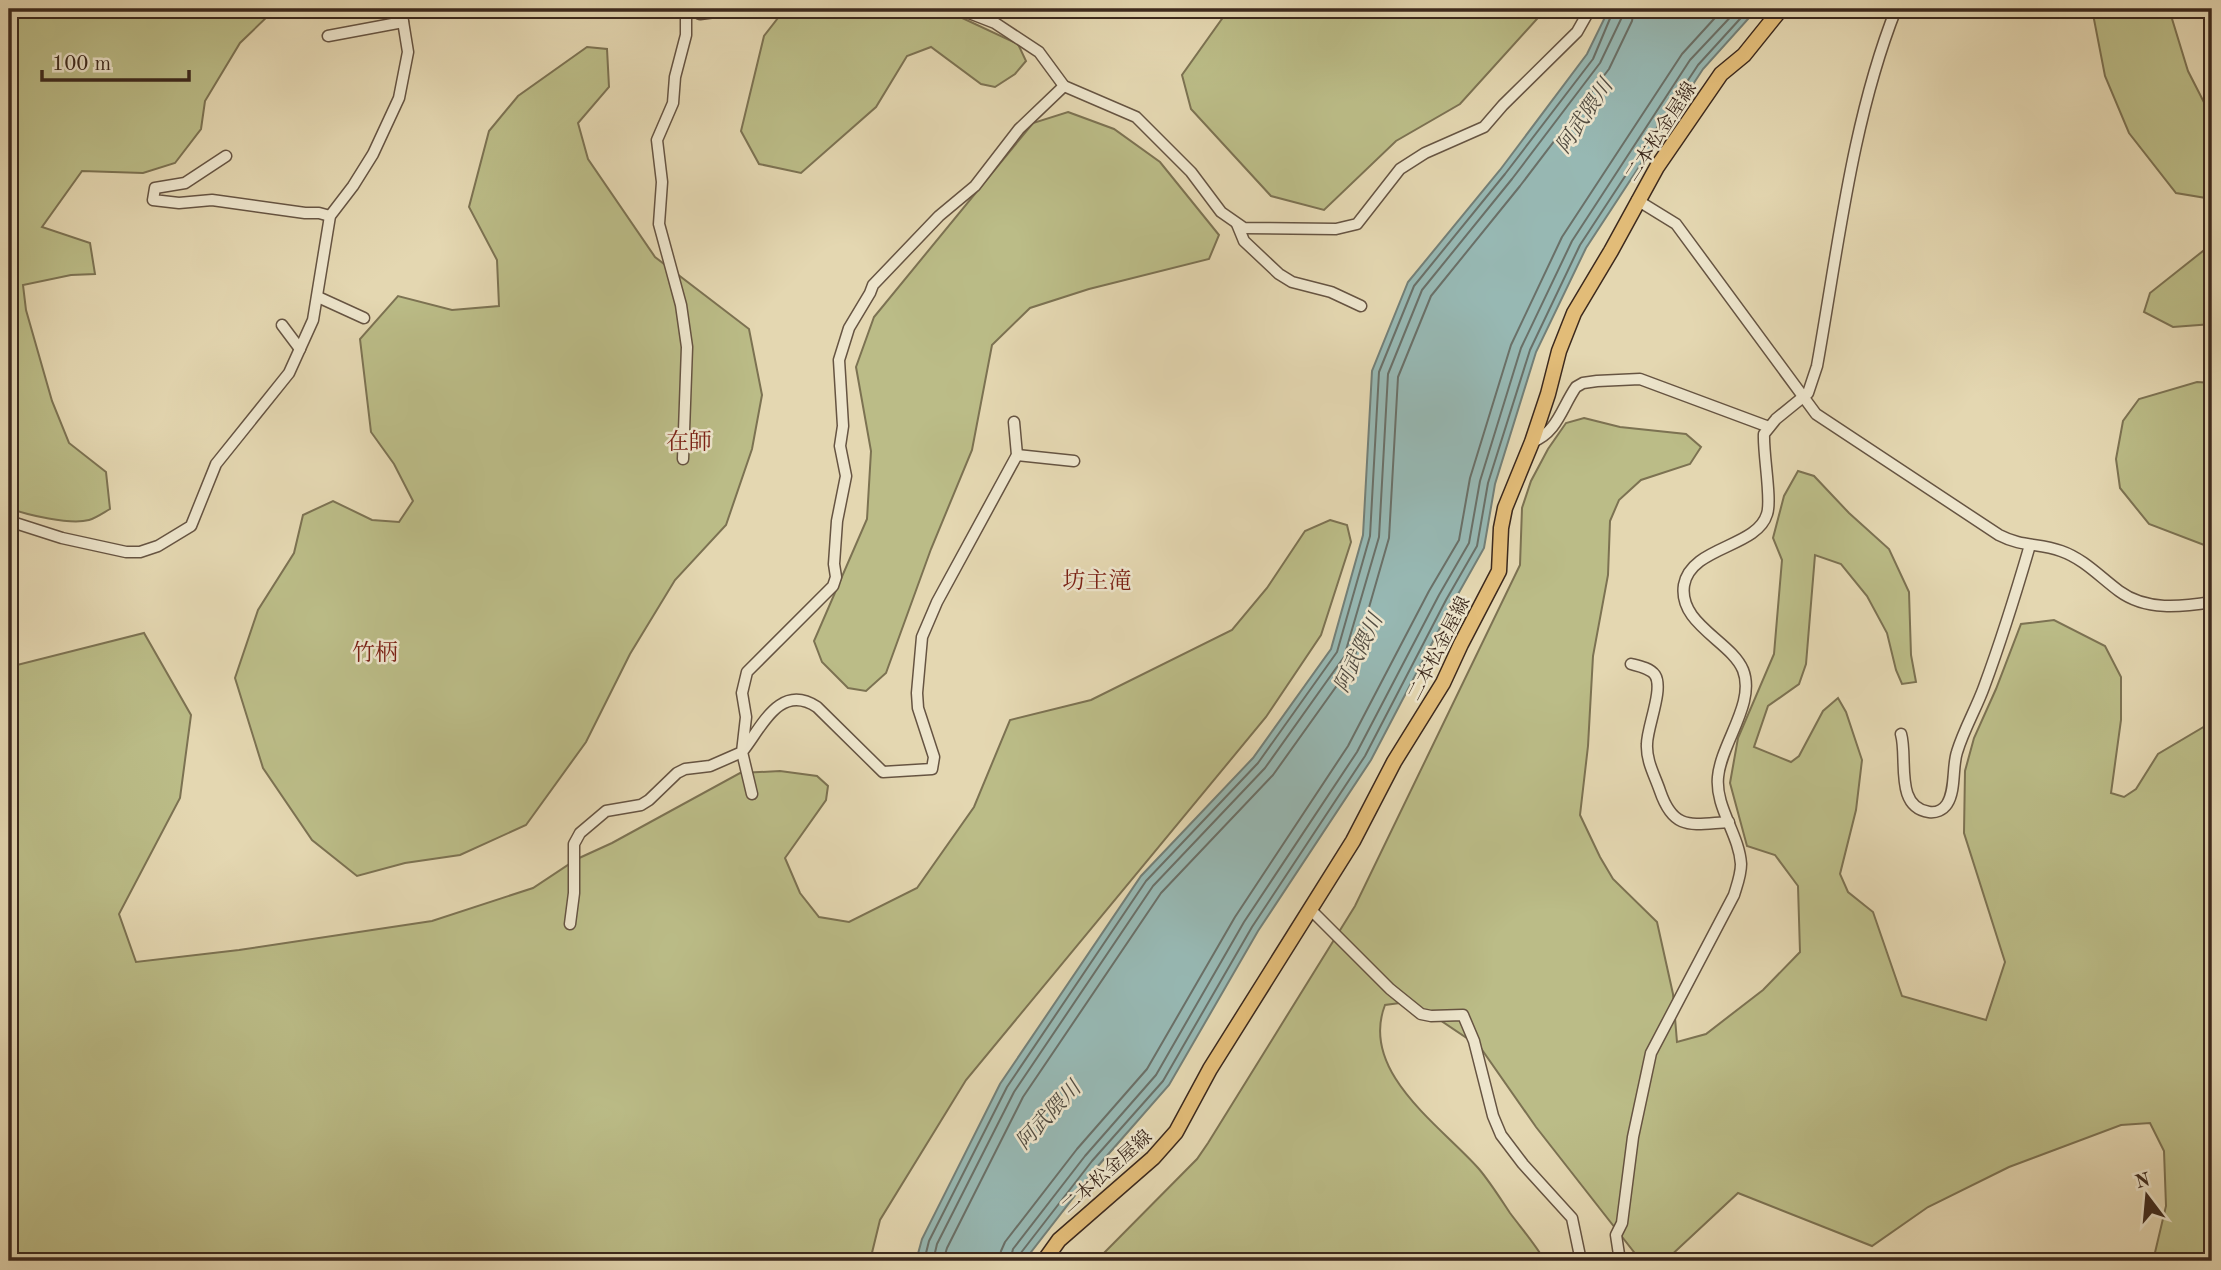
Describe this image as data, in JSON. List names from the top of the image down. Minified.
{"streets":{"main road":["二本松金屋線"]},"districts":["在師","坊主滝","竹柄"],"water":["阿武隈川"],"scale_bar":"100 m","north":"top"}
